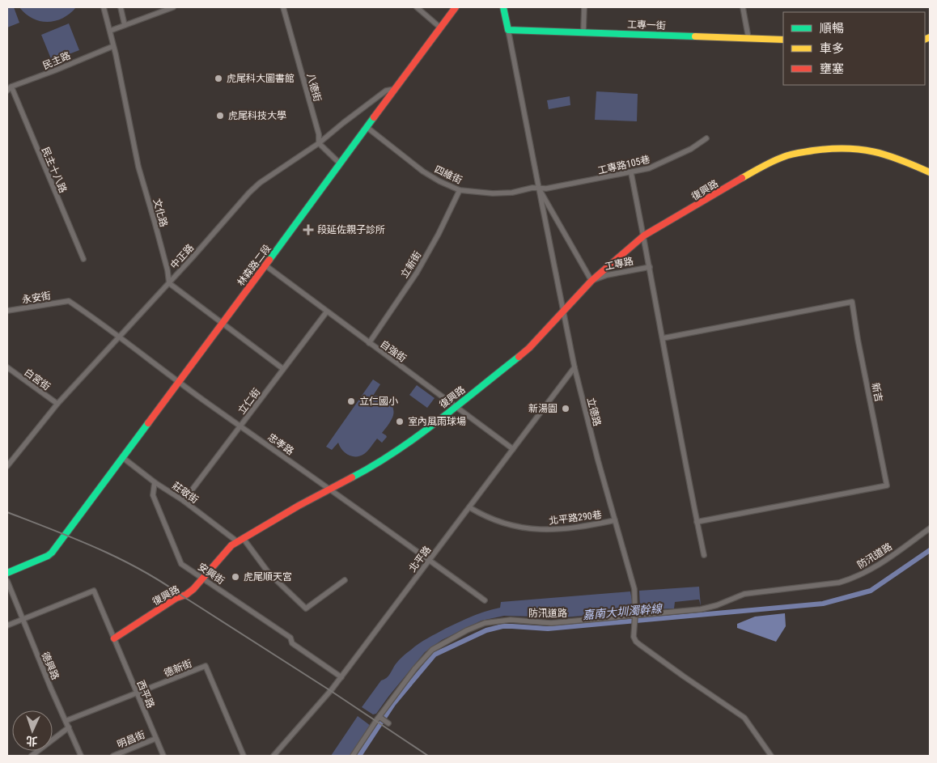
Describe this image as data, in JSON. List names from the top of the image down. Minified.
{"streets":{"street":["工專一街","民主路","八德街","工專路105巷","民主十八路","四維街","復興路","文化路","中正路","工專路","立新街","林森路二段","永安街","自強街","白宮街","新吉","立仁街","立德路","忠孝路","莊敬街","北平路290巷","防汛道路","北平路","安興街","德興路","德新街","西平路","明昌街"]},"crossings":[["民主路","民主十八路"],["民主路","文化路"],["八德街","中正路"],["工專路105巷","四維街"],["工專路105巷","立德路"],["四維街","立新街"],["四維街","林森路二段"],["四維街","立德路"],["復興路","工專路"],["復興路","自強街"],["復興路","立德路"],["復興路","忠孝路"],["復興路","莊敬街"],["復興路","安興街"],["復興路","西平路"],["文化路","中正路"],["中正路","林森路二段"],["中正路","白宮街"],["中正路","忠孝路"],["立新街","自強街"],["林森路二段","自強街"],["林森路二段","忠孝路"],["林森路二段","莊敬街"],["永安街","忠孝路"],["自強街","立仁街"],["自強街","北平路"],["立仁街","忠孝路"],["立仁街","莊敬街"],["立德路","北平路290巷"],["立德路","防汛道路"],["立德路","北平路"],["忠孝路","北平路"],["莊敬街","安興街"],["北平路290巷","北平路"],["北平路","安興街"],["德興路","德新街"],["德新街","西平路"],["西平路","明昌街"]],"water":["嘉南大圳濁幹線"],"places":{"other":["虎尾科大圖書館","虎尾科技大學","立仁國小","新湯園","室內風雨球場","虎尾順天宮"],"health":["段延佐親子診所"]},"legend":["順暢","車多","壅塞"],"north":"bottom"}
